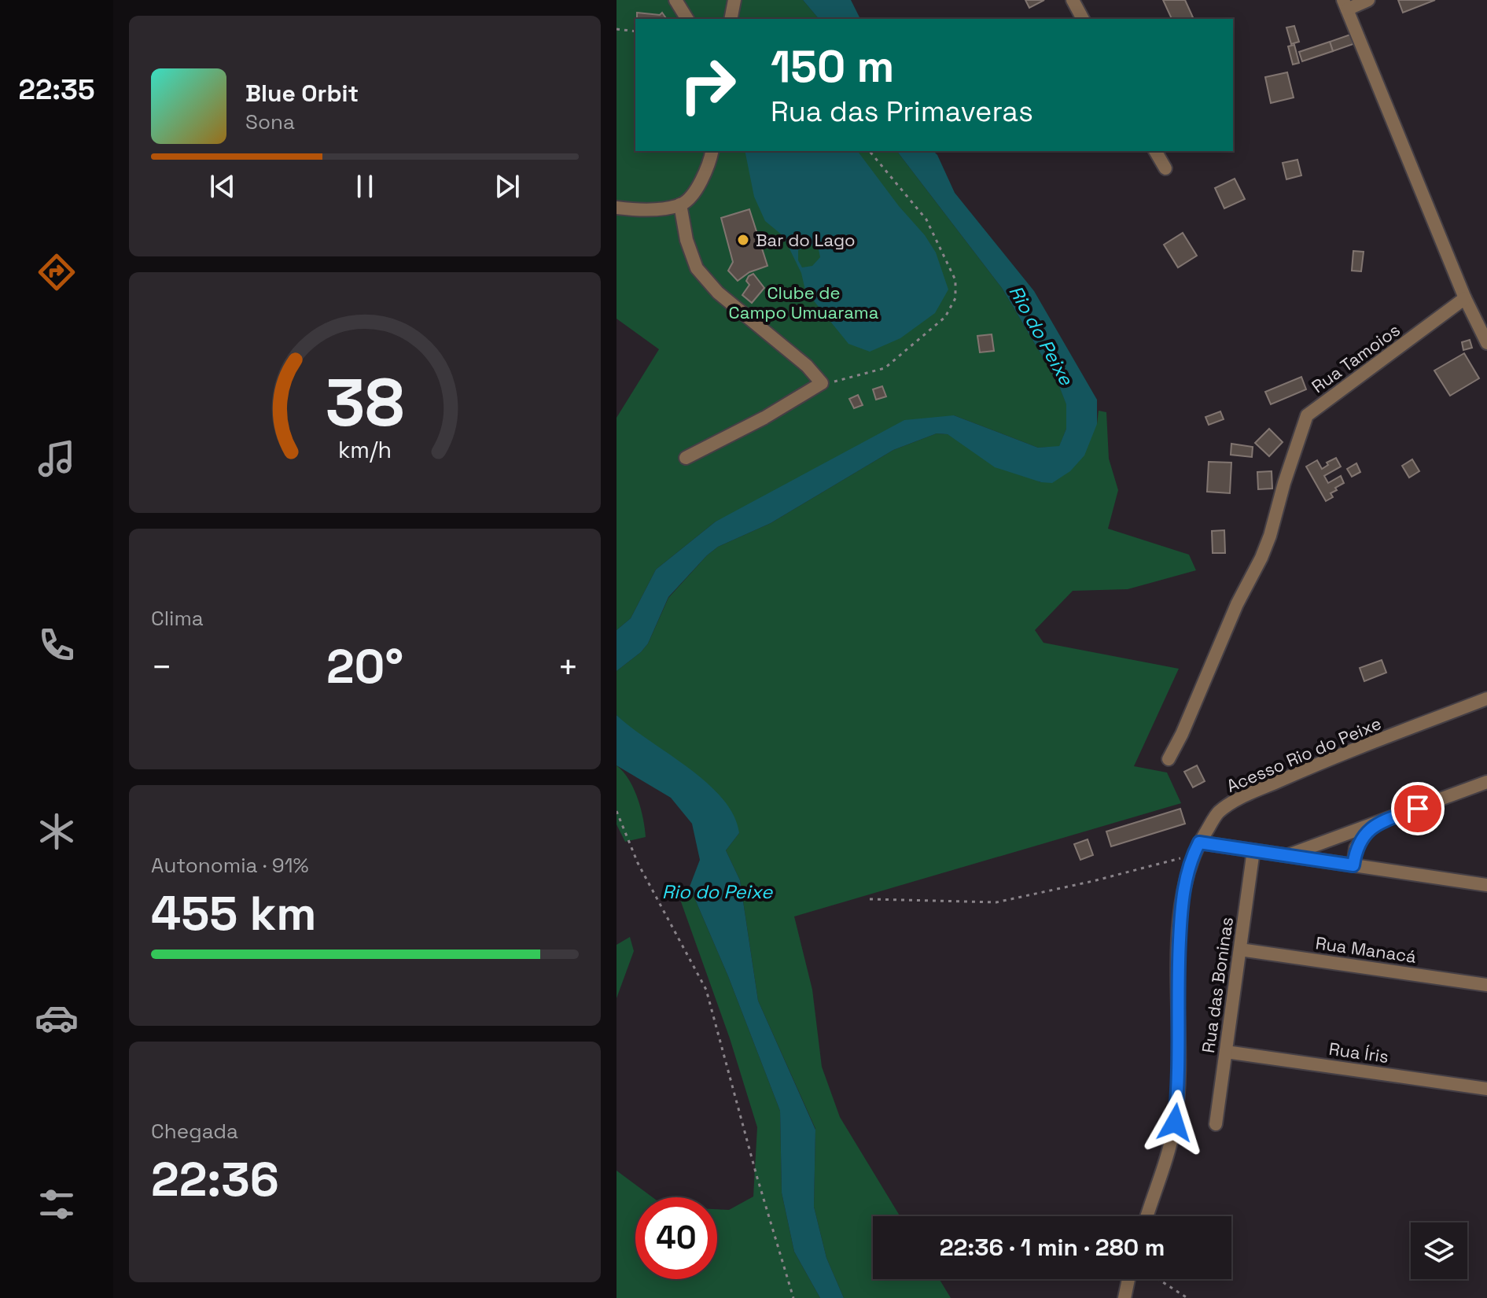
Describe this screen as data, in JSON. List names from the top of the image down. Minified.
{"streets":{"street":["Rua Tamoios","Acesso Rio do Peixe","Rua Manacá","Rua das Boninas","Rua Íris"]},"crossings":[["Rua Manacá","Rua das Boninas"],["Rua das Boninas","Rua Íris"]],"water":["Rio do Peixe"],"parks":["Clube de Campo Umuarama"],"places":["Bar do Lago"],"page":{"tabs":"22:35","turn":["150 m","Rua das Primaveras"],"song":["Blue Orbit","Sona"],"tile":["Clima",["Autonomia · 91%","455 km"],["Chegada","22:36"]],"heat":["−","20°","+"],"limit":"40","trip":"22:36 · 1 min · 280 m","gauge":["38","km/h"]}}
